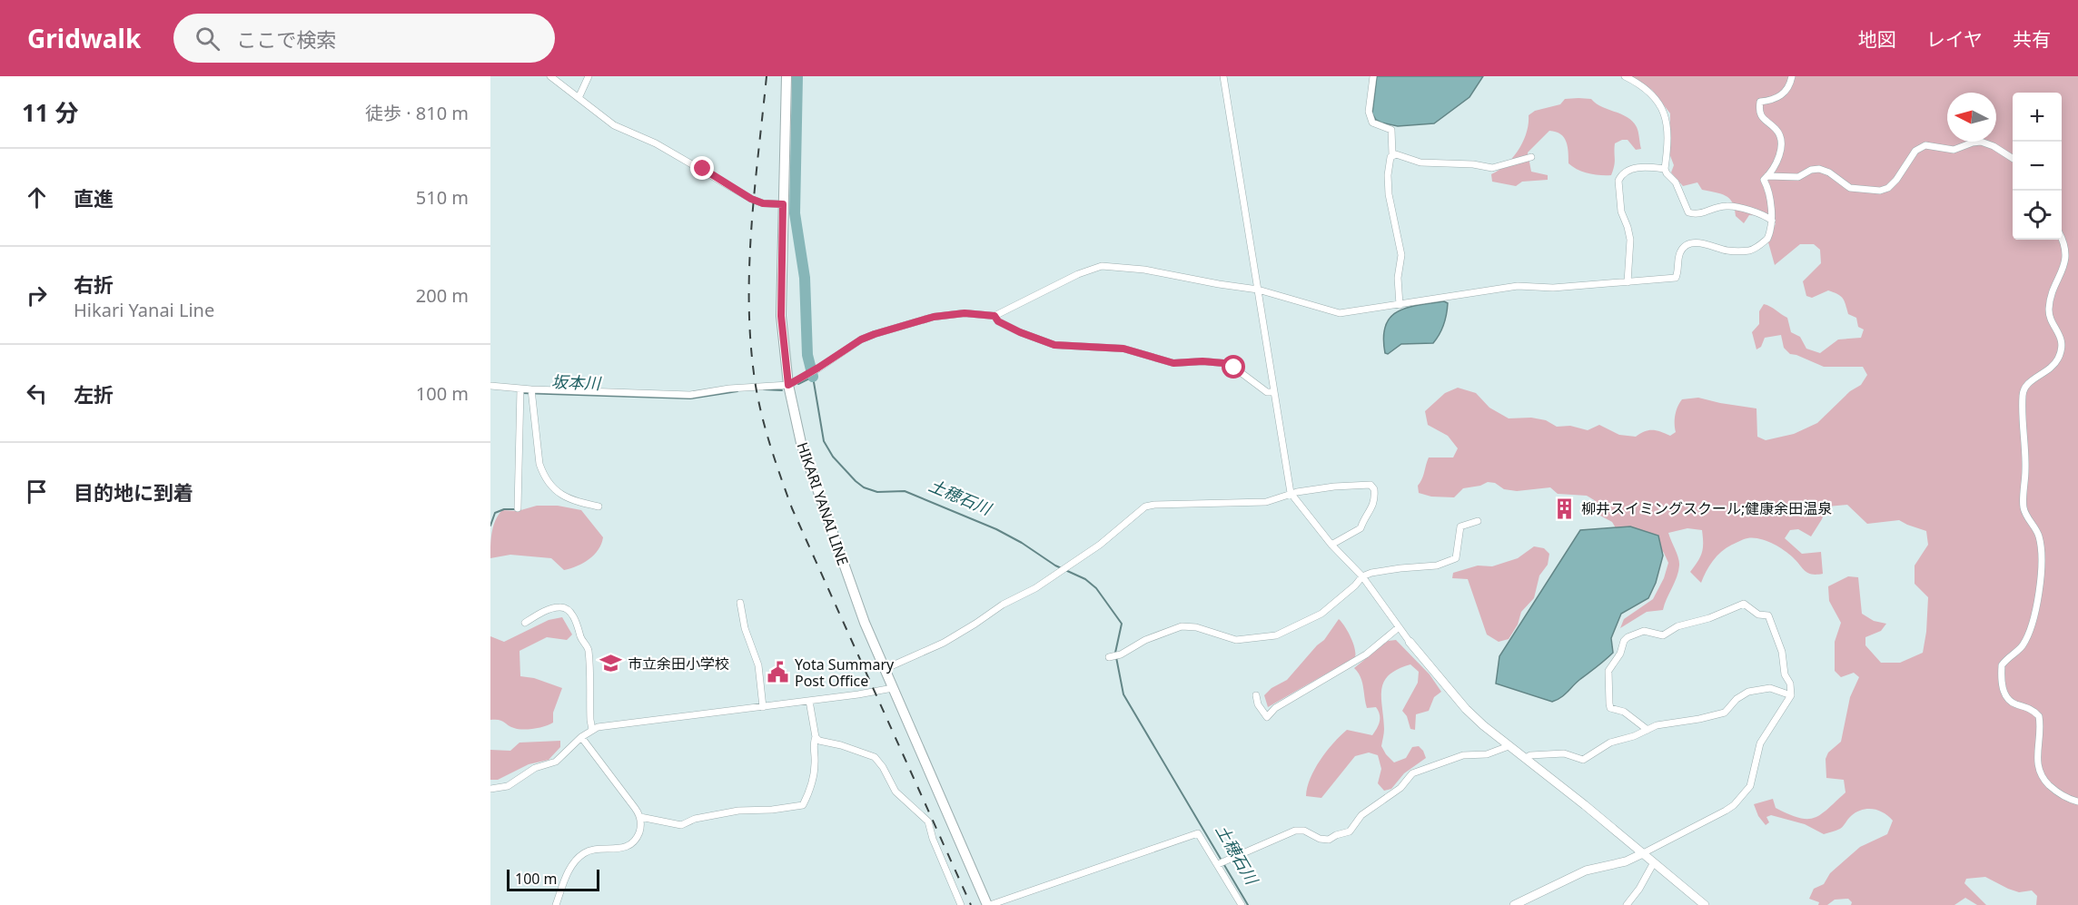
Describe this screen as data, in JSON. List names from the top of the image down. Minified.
{"streets":{"main road":["HIKARI YANAI LINE"]},"water":["坂本川","土穂石川"],"places":{"building":["柳井スイミングスクール;健康余田温泉"],"school or university":["市立余田小学校"],"public building":["Yota Summary Post Office"]},"scale_bar":"100 m","north":"left","page":{"header":"Gridwalk","search":"ここで検索","nav":["地図","レイヤ","共有"],"heading":["11 分","徒歩 · 810 m"],"map_buttons":["+","−"],"list":[["直進","510 m"],["右折","Hikari Yanai Line","200 m"],["左折","100 m"],"目的地に到着"],"scale":"100 m"}}
